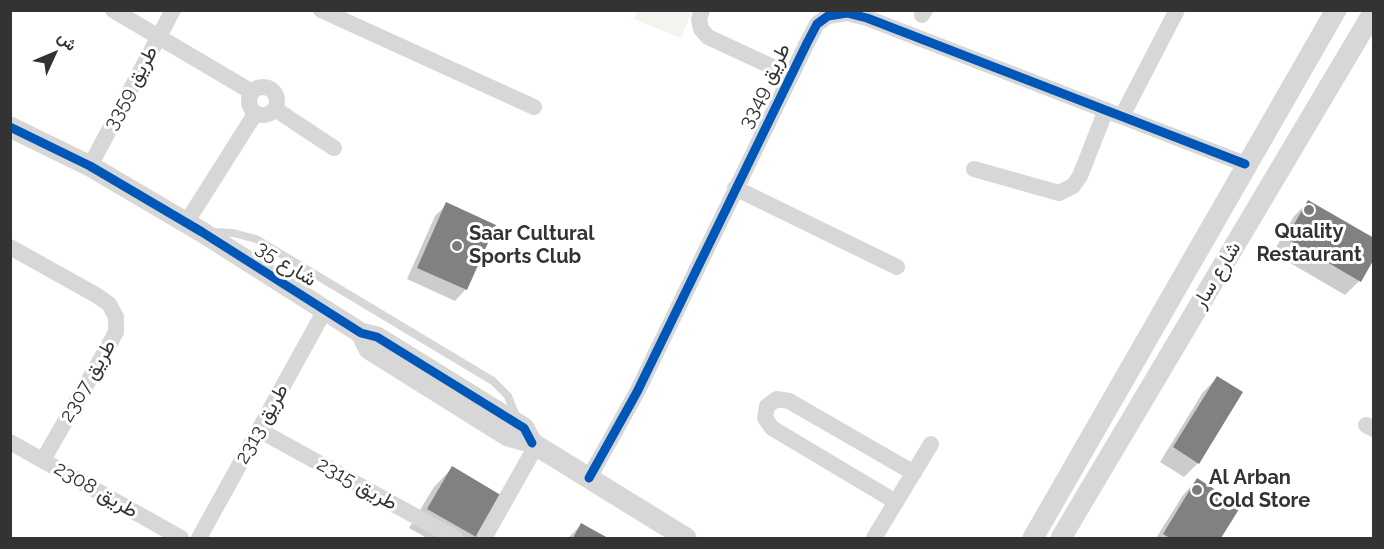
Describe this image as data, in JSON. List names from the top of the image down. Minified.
{"streets":{"street":["طريق 3349","طريق 3359","شارع 35","شارع سار","طريق 2307","طريق 2313","طريق 2315","طريق 2308"]},"crossings":[["طريق 3349","شارع 35"],["طريق 3349","شارع سار"],["طريق 3359","شارع 35"],["شارع 35","طريق 2313"],["طريق 2307","طريق 2308"],["طريق 2313","طريق 2315"]],"places":["Quality Restaurant","Saar Cultural Sports Club","Al Arban Cold Store"],"north":"top right"}
